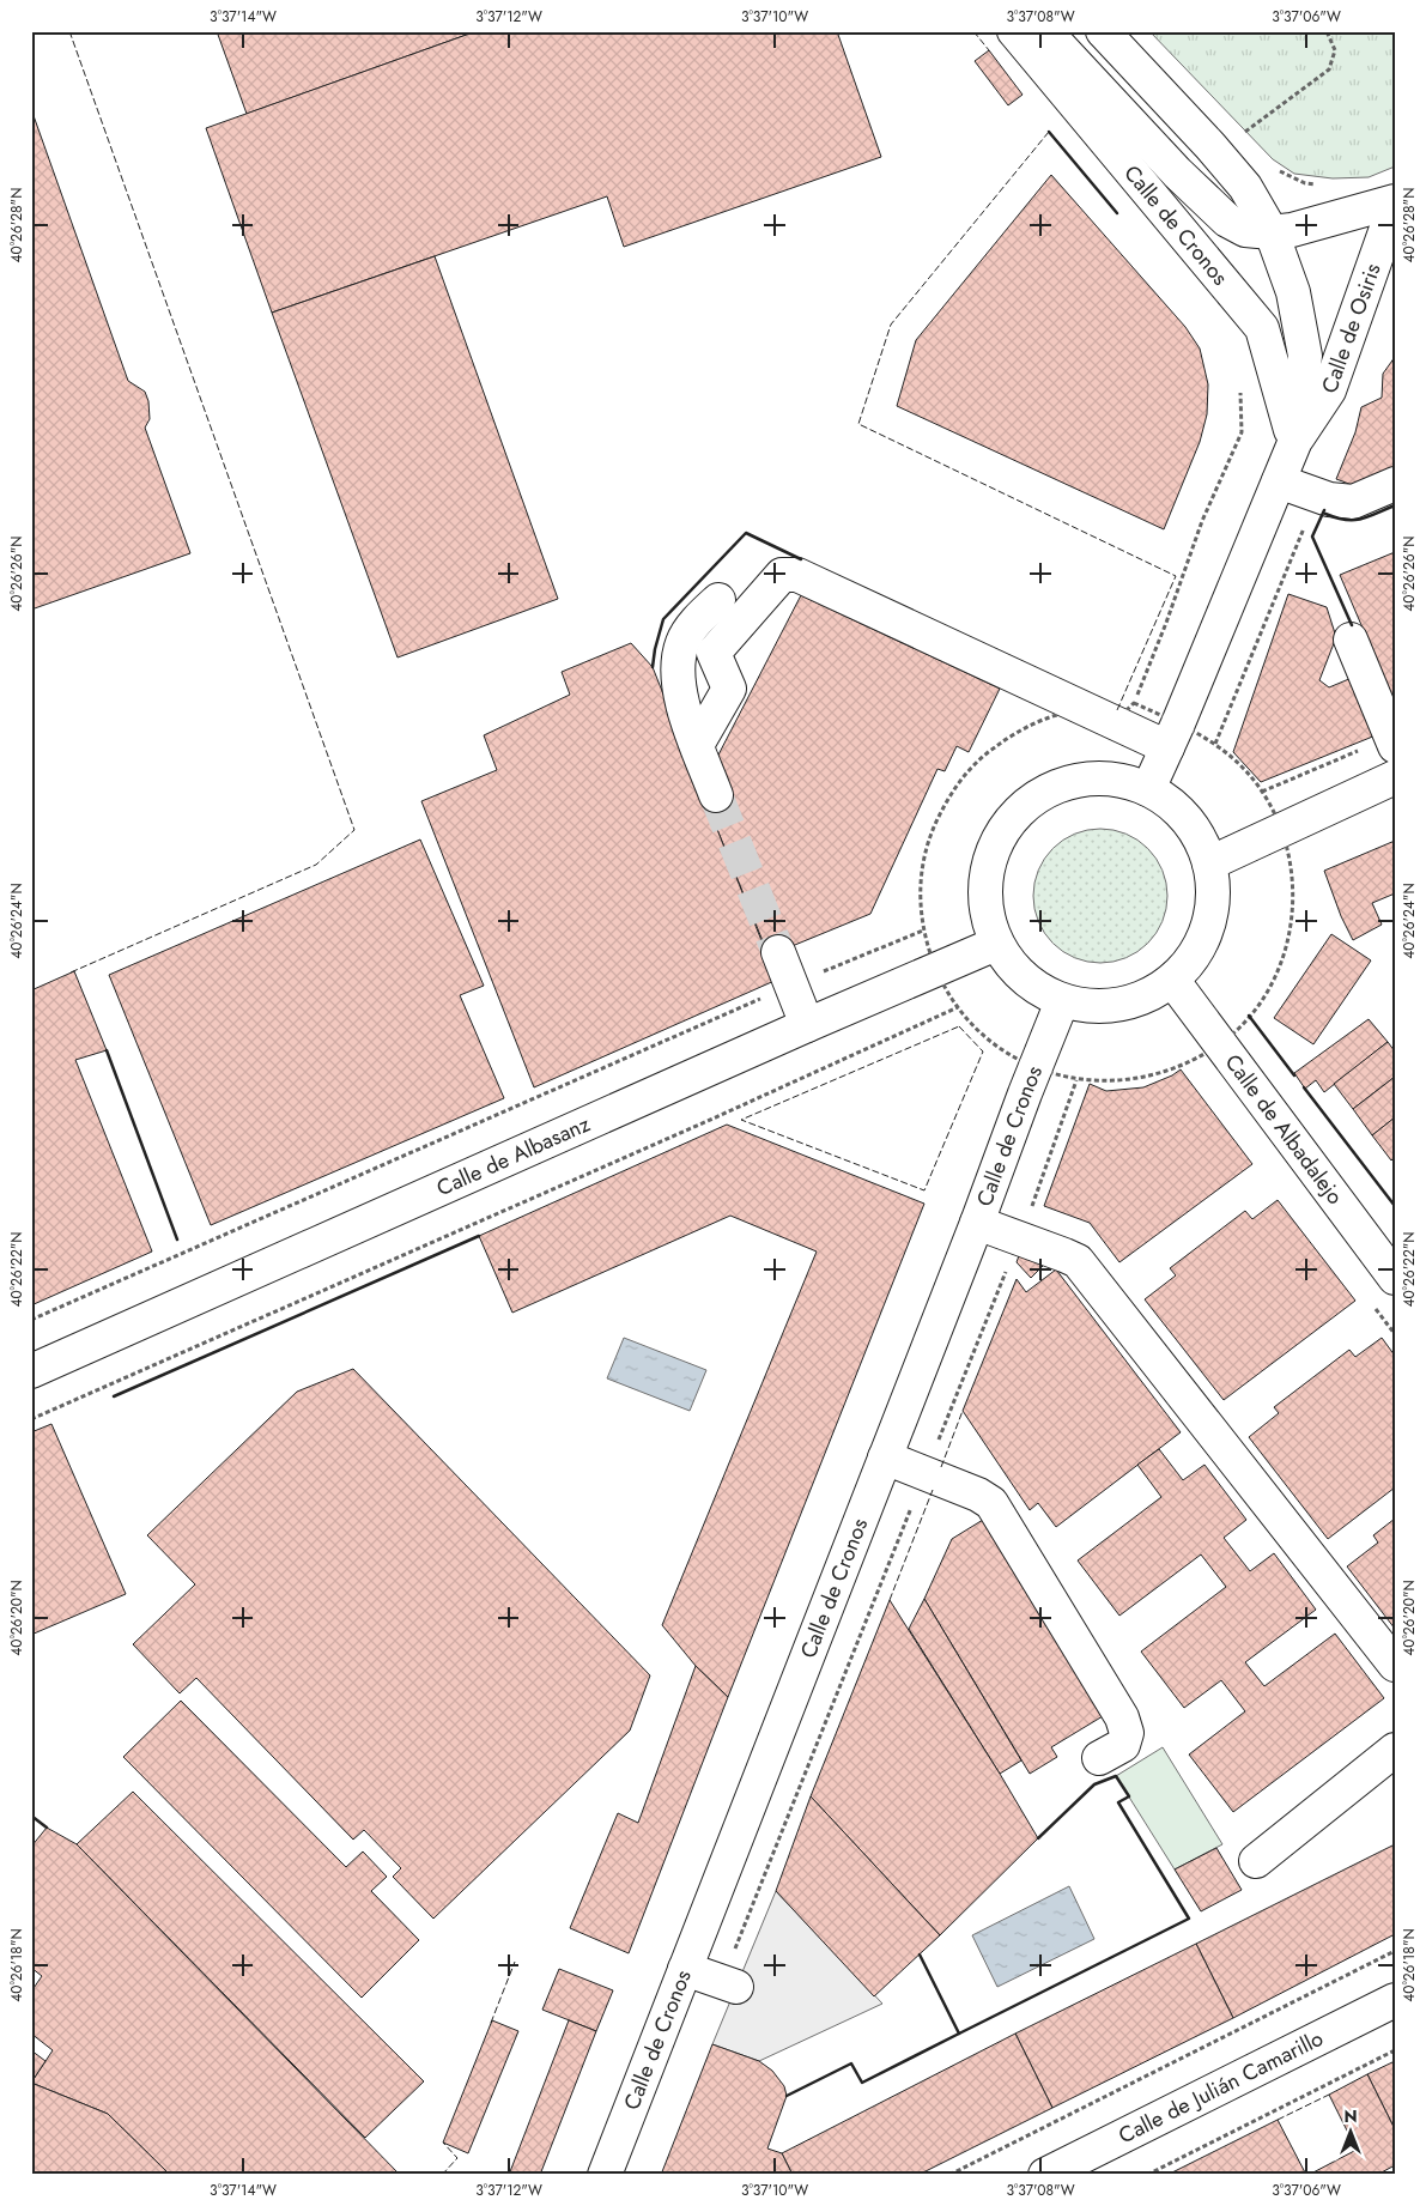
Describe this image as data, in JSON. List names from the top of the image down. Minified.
{"streets":{"street":["Calle de Cronos","Calle de Osiris","Calle de Albadalejo","Calle de Albasanz","Calle de Julián Camarillo"]},"crossings":[["Calle de Cronos","Calle de Osiris"]],"north":"top","coordinates":["3°37'14\"W","3°37'12\"W","3°37'10\"W","3°37'08\"W","3°37'06\"W","40°26'28\"N","40°26'26\"N","40°26'24\"N","40°26'22\"N","40°26'20\"N","40°26'18\"N"]}
